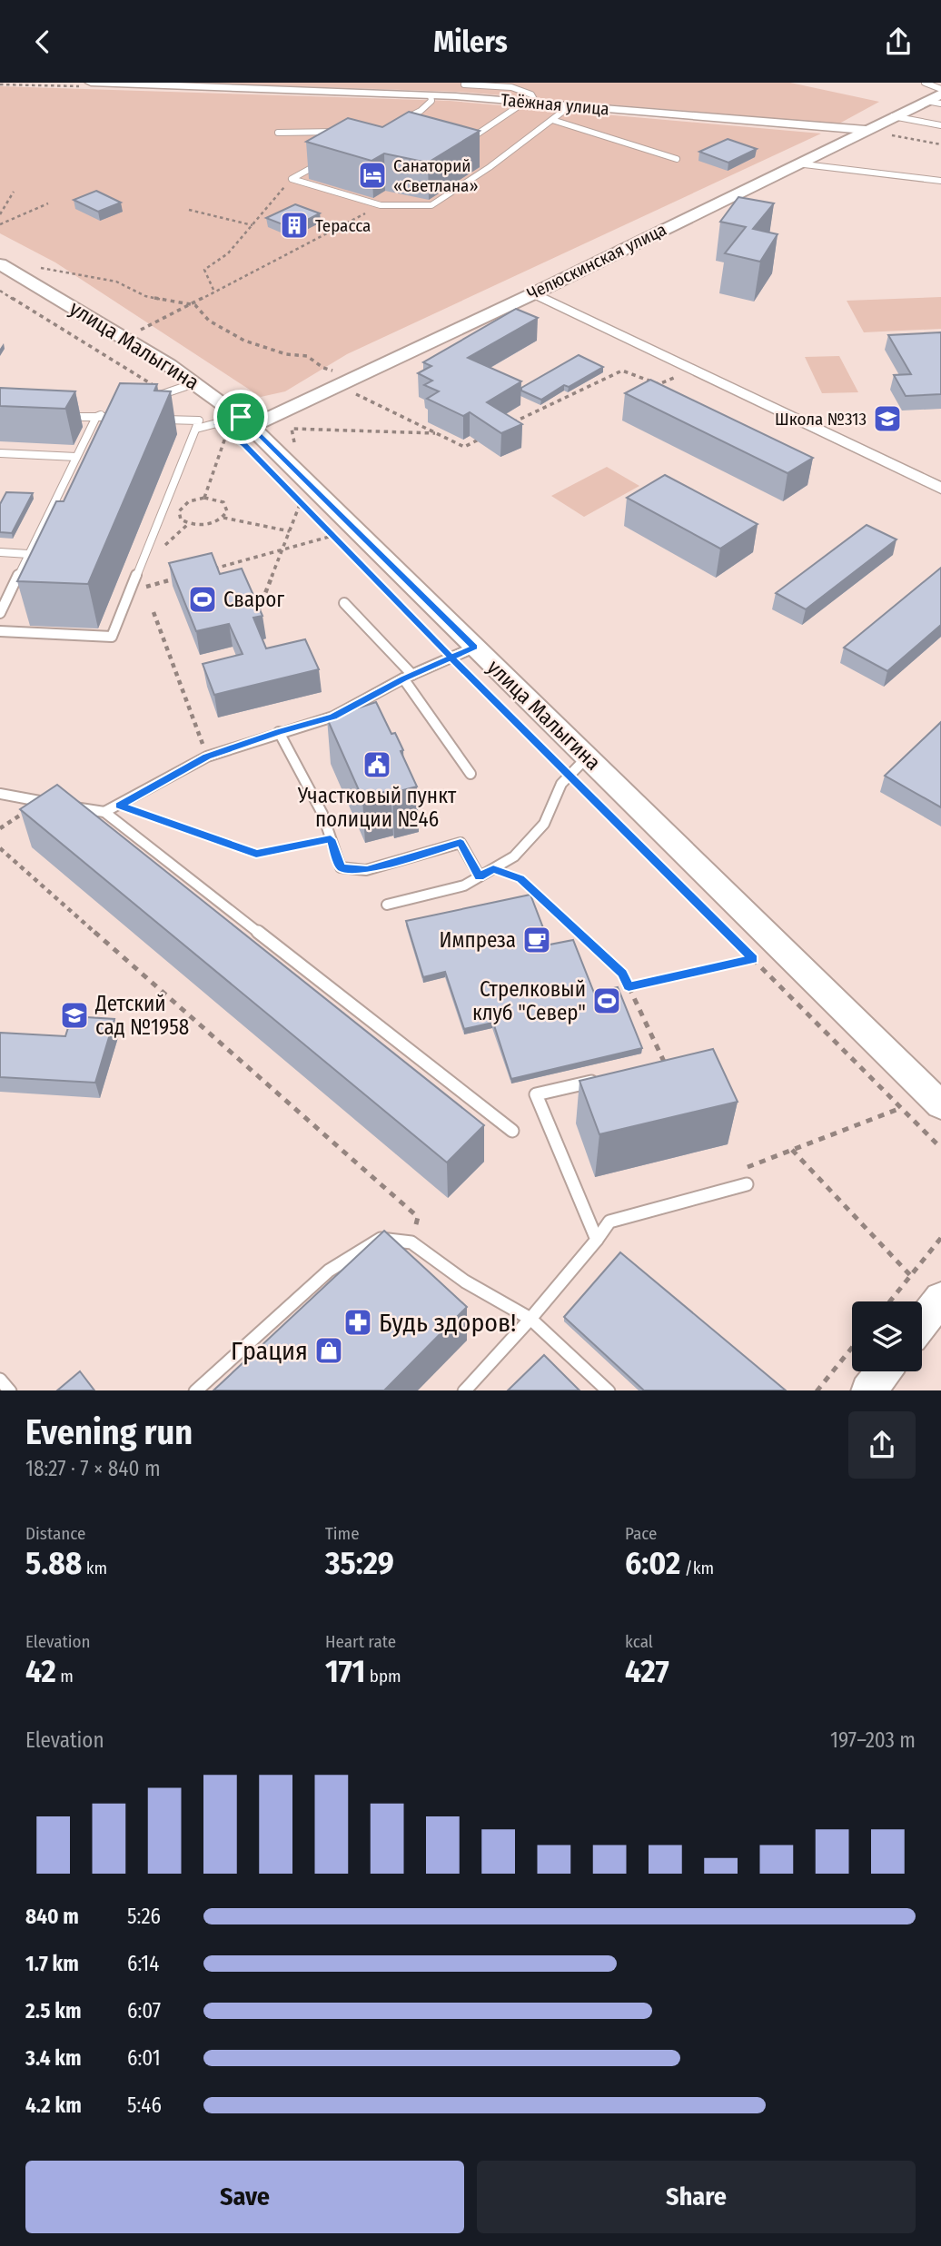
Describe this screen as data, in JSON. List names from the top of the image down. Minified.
{"streets":{"street":["Таёжная улица","Челюскинская улица","улица Малыгина"]},"crossings":[["Таёжная улица","Челюскинская улица"],["Челюскинская улица","улица Малыгина"]],"places":{"hotel":["Санаторий «Светлана»"],"building":["Терасса"],"school or university":["Школа №313","Детский сад №1958"],"sports":["Сварог","Стрелковый клуб \"Север\""],"public building":["Участковый пункт полиции №46"],"cafe":["Импреза"],"pharmacy":["Будь здоров!"],"shop":["Грация"]},"page":{"header":"Milers","heading":["Evening run","18:27 · 7 × 840 m"],"stats":[["Distance","5.88 km"],["Time","35:29"],["Pace","6:02 /km"],["Elevation","42 m"],["Heart rate","171 bpm"],["kcal","427"]],"chart":["Elevation","197–203 m"],"list":[{"name":"840 m","note":"5:26"},{"name":"1.7 km","note":"6:14"},{"name":"2.5 km","note":"6:07"},{"name":"3.4 km","note":"6:01"},{"name":"4.2 km","note":"5:46"}],"buttons":["Save","Share"]}}
